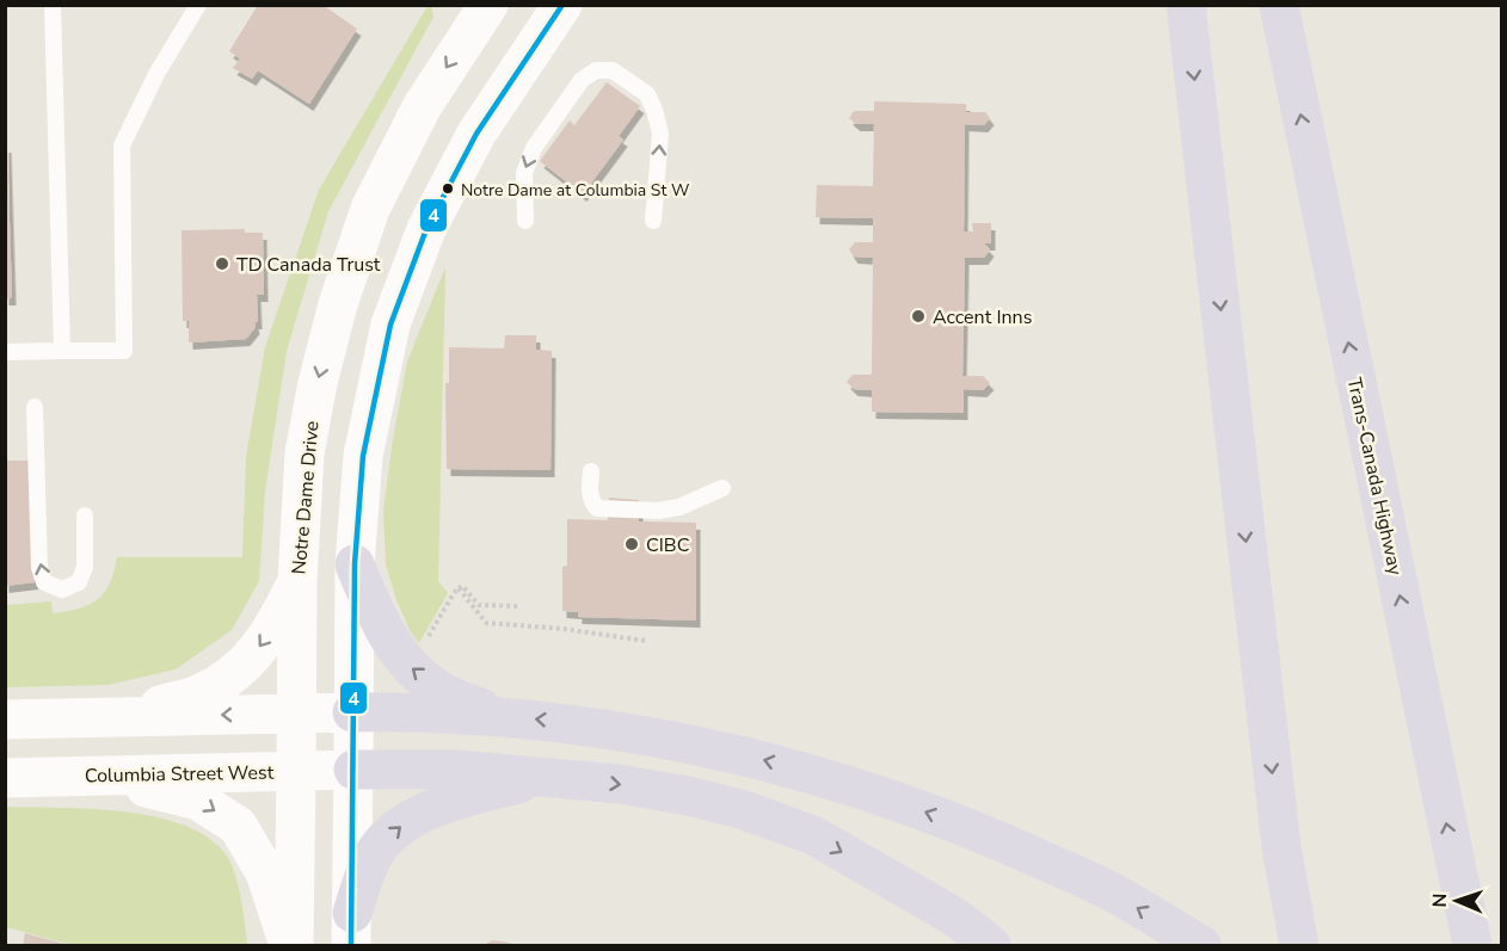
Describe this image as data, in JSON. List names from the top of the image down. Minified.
{"streets":{"highway":["Trans-Canada Highway"],"main road":["Notre Dame Drive","Columbia Street West"]},"crossings":[["Notre Dame Drive","Columbia Street West"]],"places":["Notre Dame at Columbia St W","TD Canada Trust","Accent Inns","CIBC"],"lines":["transit line 4"],"north":"left"}
